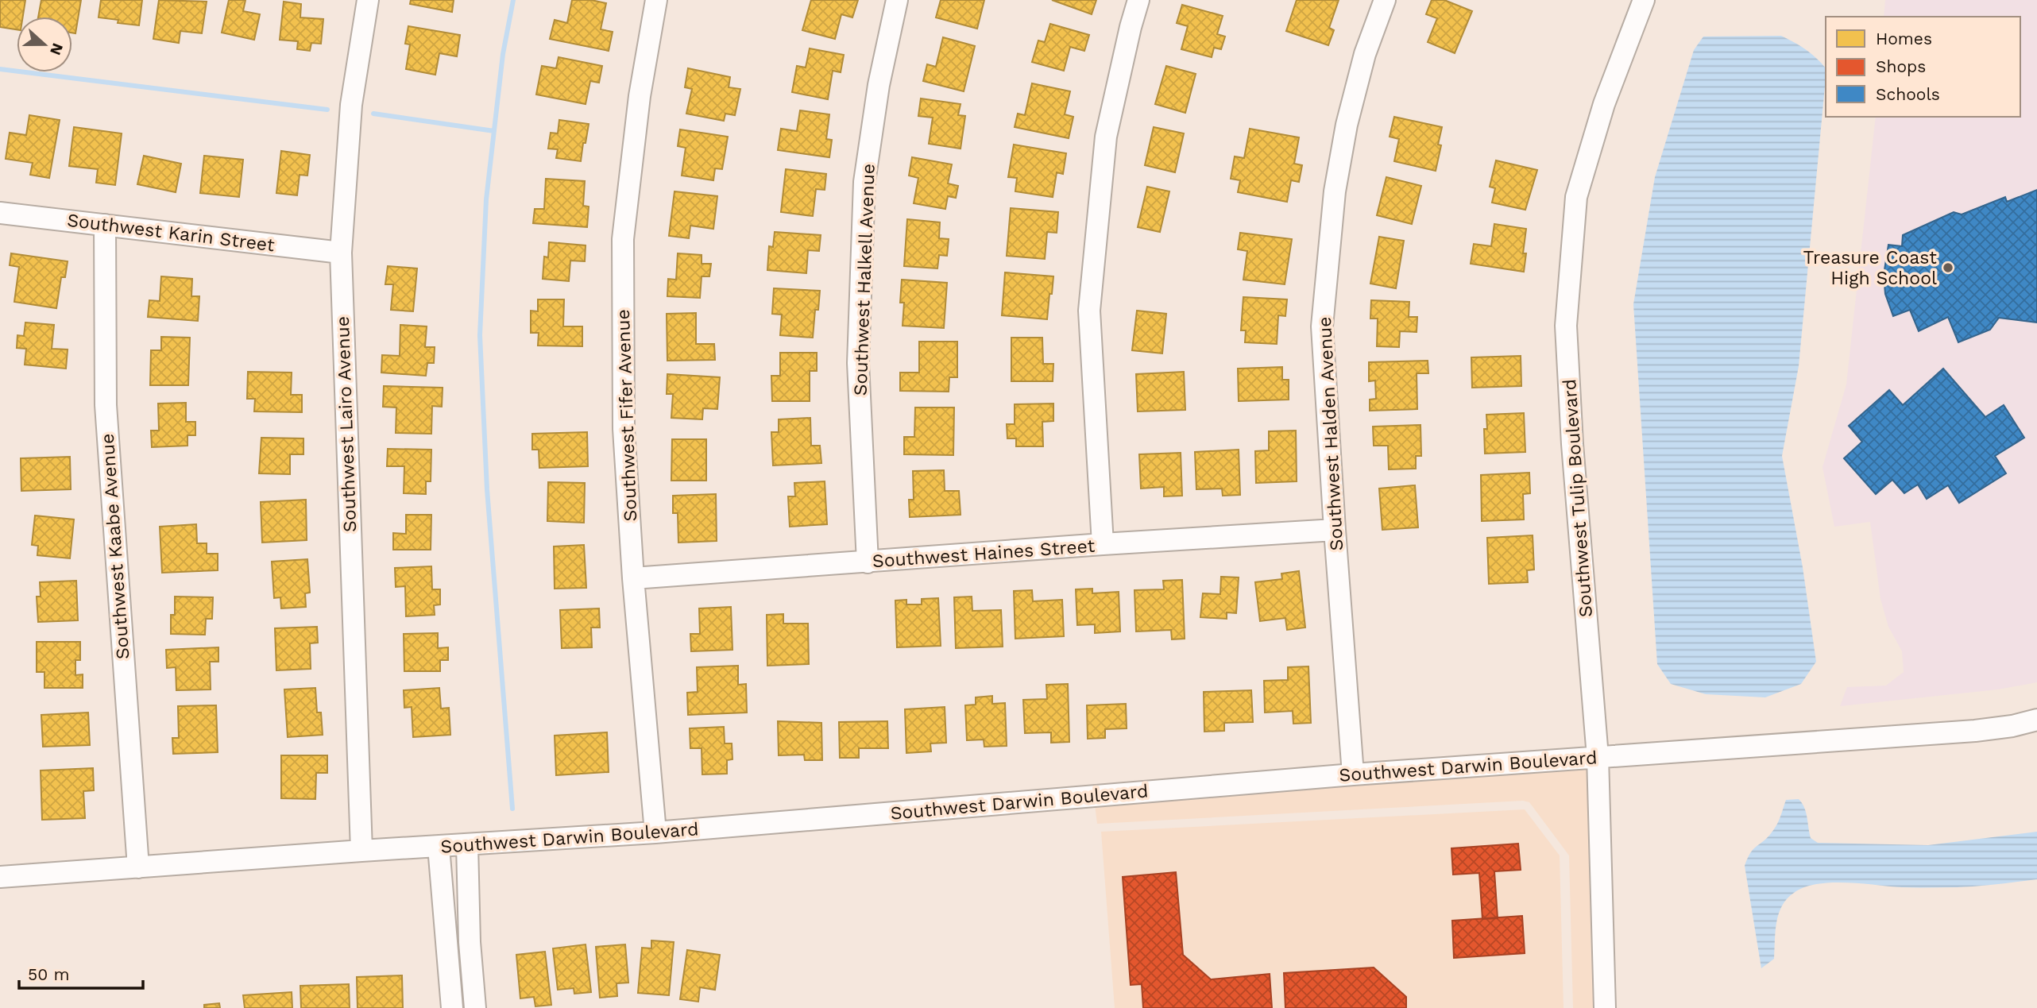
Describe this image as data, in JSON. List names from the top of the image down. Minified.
{"streets":{"street":["Southwest Karin Street","Southwest Halkell Avenue","Southwest Fifer Avenue","Southwest Lairo Avenue","Southwest Halden Avenue","Southwest Tulip Boulevard","Southwest Kaabe Avenue","Southwest Haines Street","Southwest Darwin Boulevard"]},"crossings":[["Southwest Karin Street","Southwest Lairo Avenue"],["Southwest Karin Street","Southwest Kaabe Avenue"],["Southwest Halkell Avenue","Southwest Haines Street"],["Southwest Fifer Avenue","Southwest Haines Street"],["Southwest Fifer Avenue","Southwest Darwin Boulevard"],["Southwest Lairo Avenue","Southwest Darwin Boulevard"],["Southwest Halden Avenue","Southwest Haines Street"],["Southwest Halden Avenue","Southwest Darwin Boulevard"],["Southwest Tulip Boulevard","Southwest Darwin Boulevard"],["Southwest Kaabe Avenue","Southwest Darwin Boulevard"]],"places":["Treasure Coast High School"],"legend":["Homes","Shops","Schools"],"scale_bar":"50 m","north":"right"}
